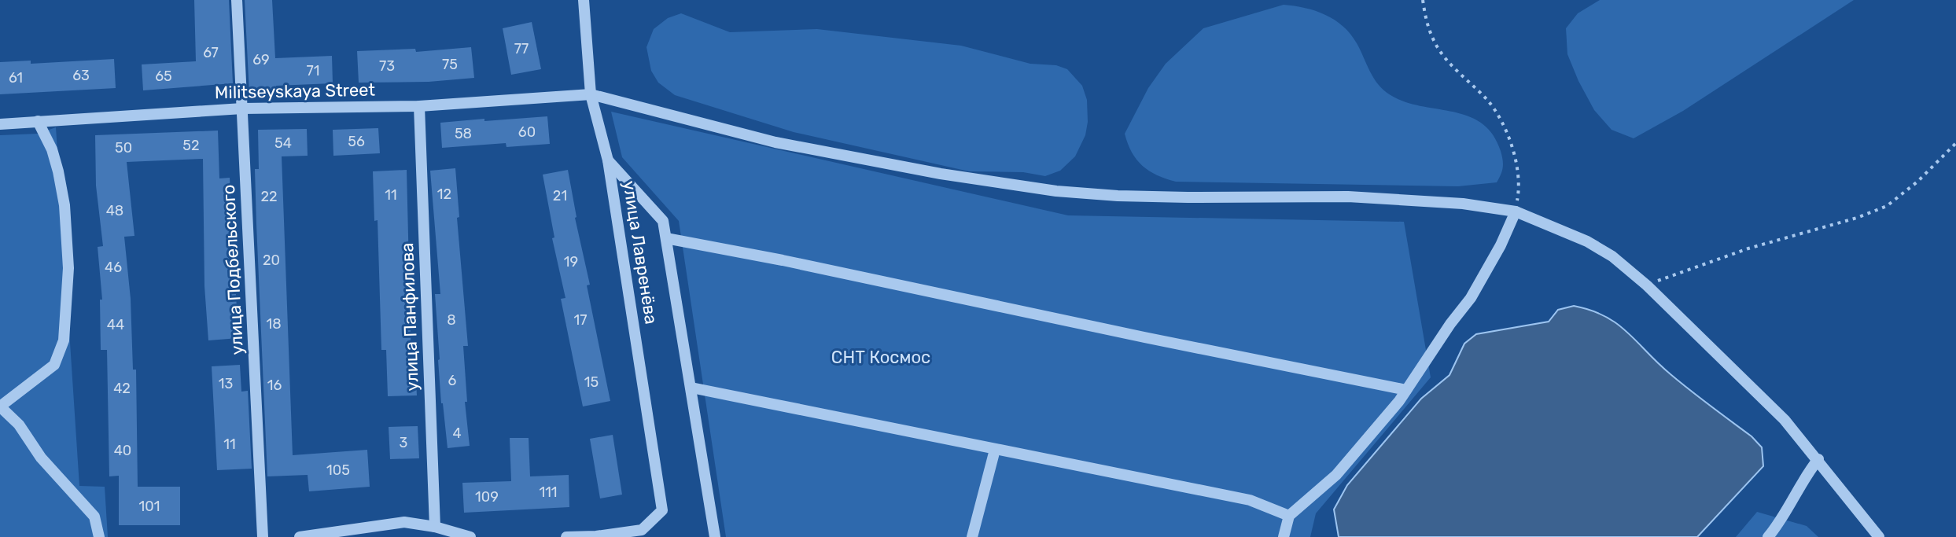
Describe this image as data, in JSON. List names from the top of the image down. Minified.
{"streets":{"street":["Militseyskaya Street","улица Лавренёва","улица Подбельского","улица Панфилова"]},"crossings":[["Militseyskaya Street","улица Лавренёва"],["Militseyskaya Street","улица Подбельского"],["Militseyskaya Street","улица Панфилова"]],"parks":["СНТ Космос"],"house_numbers":["77","67","69","75","73","71","63","65","61","60","58","56","54","52","50","12","11","21","22","48","20","19","46","8","17","18","44","6","15","13","16","42","4","3","11","40","105","111","109","101"]}
